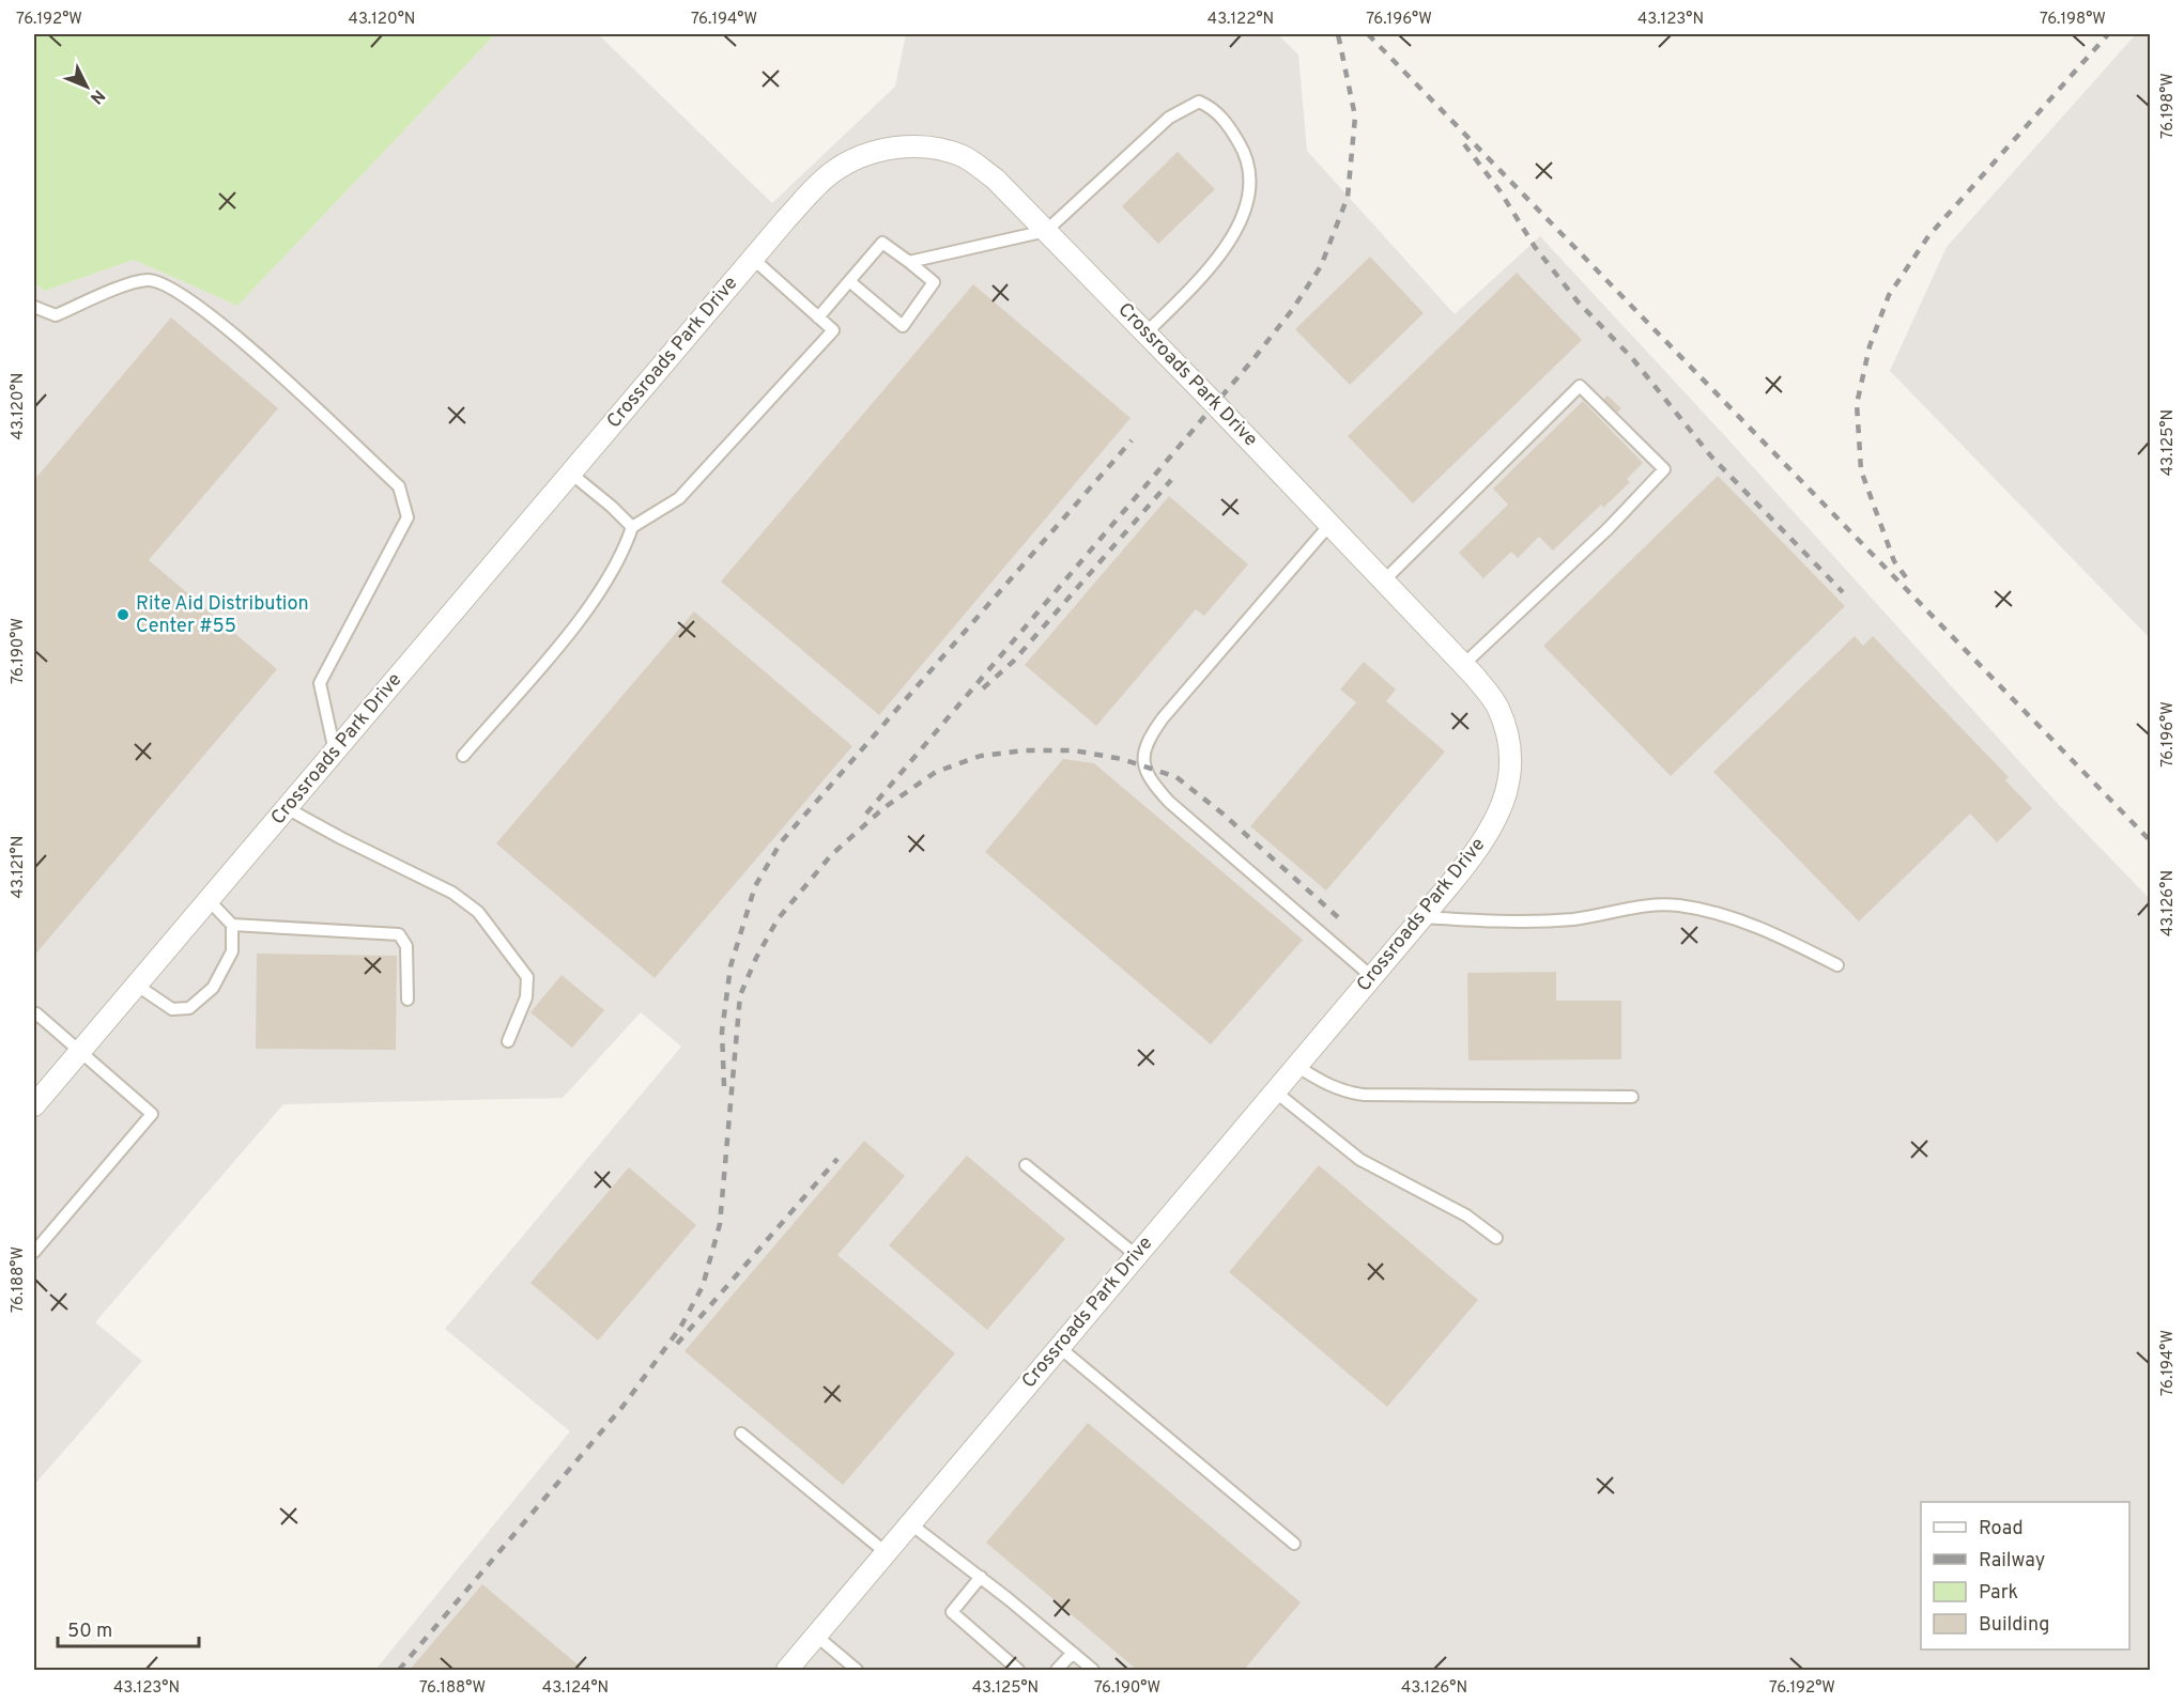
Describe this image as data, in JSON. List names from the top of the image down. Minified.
{"streets":{"street":["Crossroads Park Drive"]},"places":["Rite Aid Distribution Center #55"],"legend":["Road","Railway","Park","Building"],"scale_bar":"50 m","north":"bottom right","coordinates":["76.192°W","43.120°N","76.194°W","43.122°N","76.196°W","43.123°N","76.198°W","43.125°N","76.190°W","43.121°N","43.126°N","76.188°W","43.124°N"]}
